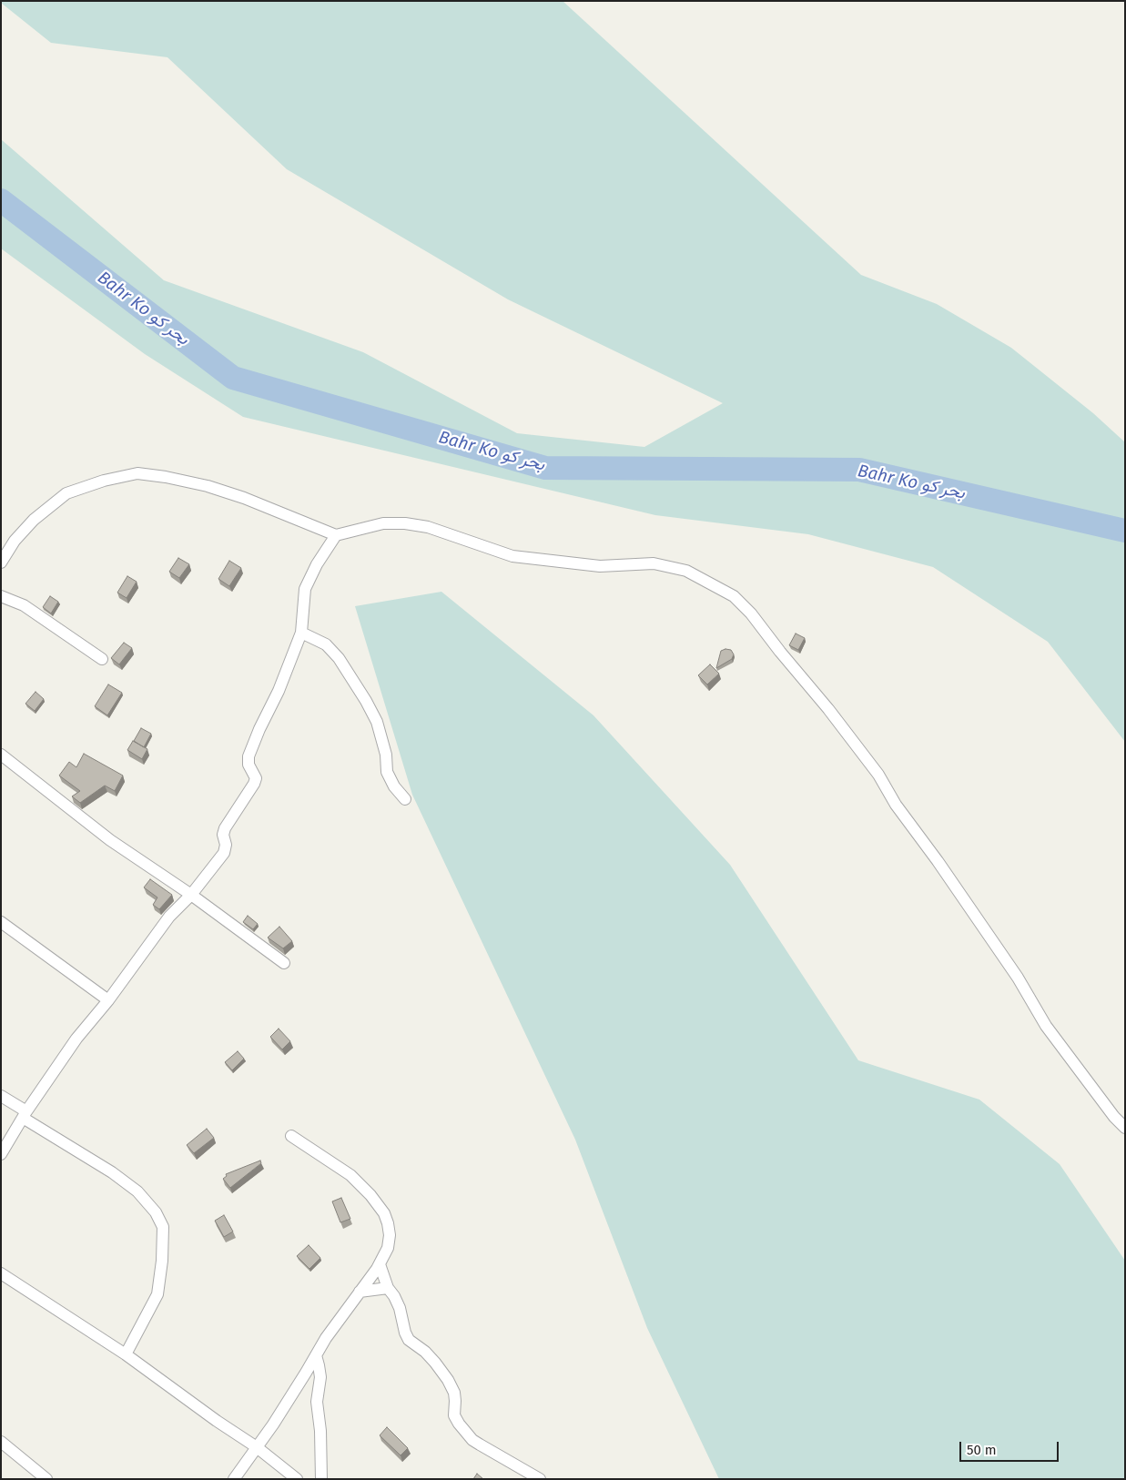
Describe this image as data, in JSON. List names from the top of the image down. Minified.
{"water":["Bahr Ko بحر كو"],"scale_bar":"50 m"}
